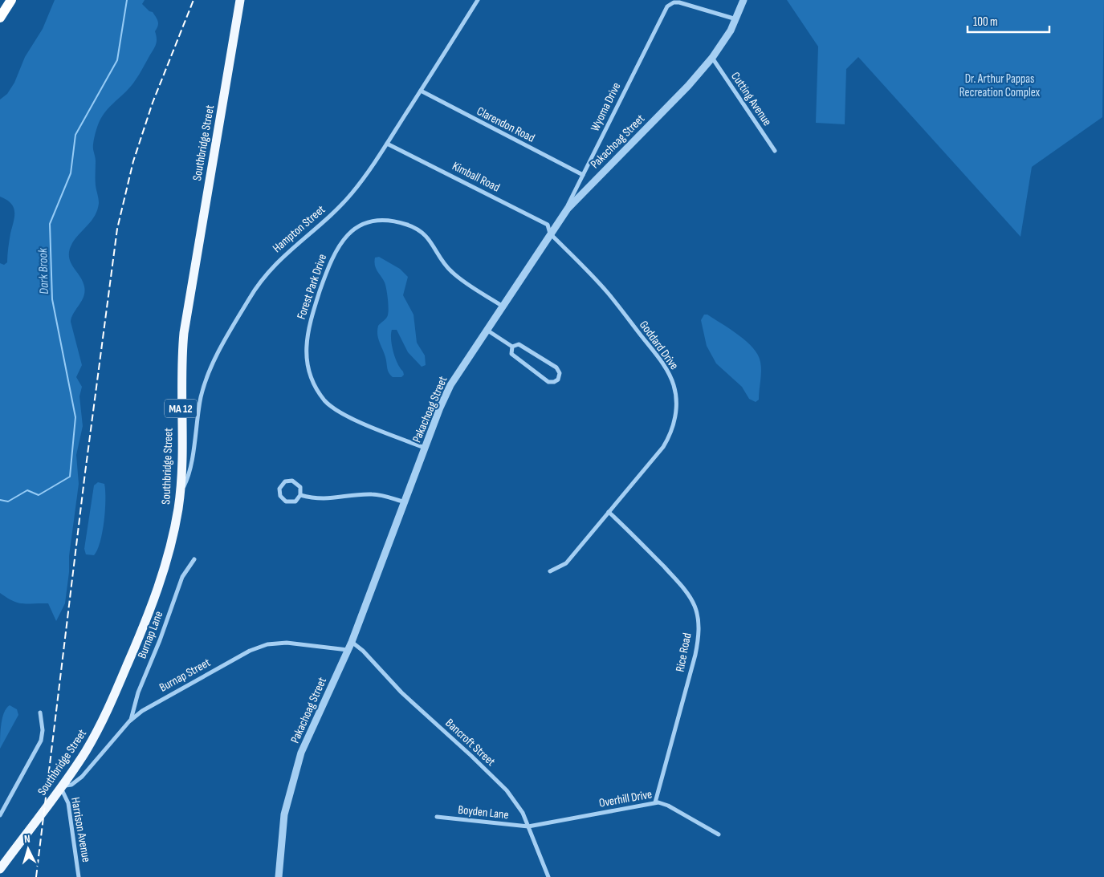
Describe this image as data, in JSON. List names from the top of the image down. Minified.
{"streets":{"main road":["Southbridge Street","MA 12"],"street":["Cutting Avenue","Wyoma Drive","Clarendon Road","Pakachoag Street","Kimball Road","Hampton Street","Forest Park Drive","Goddard Drive","Burnap Lane","Rice Road","Burnap Street","Bancroft Street","Overhill Drive","Boyden Lane","Harrison Avenue"]},"crossings":[["Cutting Avenue","Pakachoag Street"],["Wyoma Drive","Clarendon Road"],["Wyoma Drive","Pakachoag Street"],["Clarendon Road","Hampton Street"],["Pakachoag Street","Kimball Road"],["Pakachoag Street","Forest Park Drive"],["Pakachoag Street","Goddard Drive"],["Pakachoag Street","Burnap Street"],["Pakachoag Street","Bancroft Street"],["Southbridge Street","Hampton Street"],["Southbridge Street","Burnap Street"],["Southbridge Street","Harrison Avenue"],["Kimball Road","Hampton Street"],["Kimball Road","Goddard Drive"],["Goddard Drive","Rice Road"],["Burnap Lane","Burnap Street"],["Rice Road","Overhill Drive"],["Burnap Street","Harrison Avenue"],["Bancroft Street","Overhill Drive"],["Bancroft Street","Boyden Lane"],["Overhill Drive","Boyden Lane"]],"water":["Dark Brook"],"parks":["Dr. Arthur Pappas Recreation Complex"],"scale_bar":"100 m","north":"top"}
